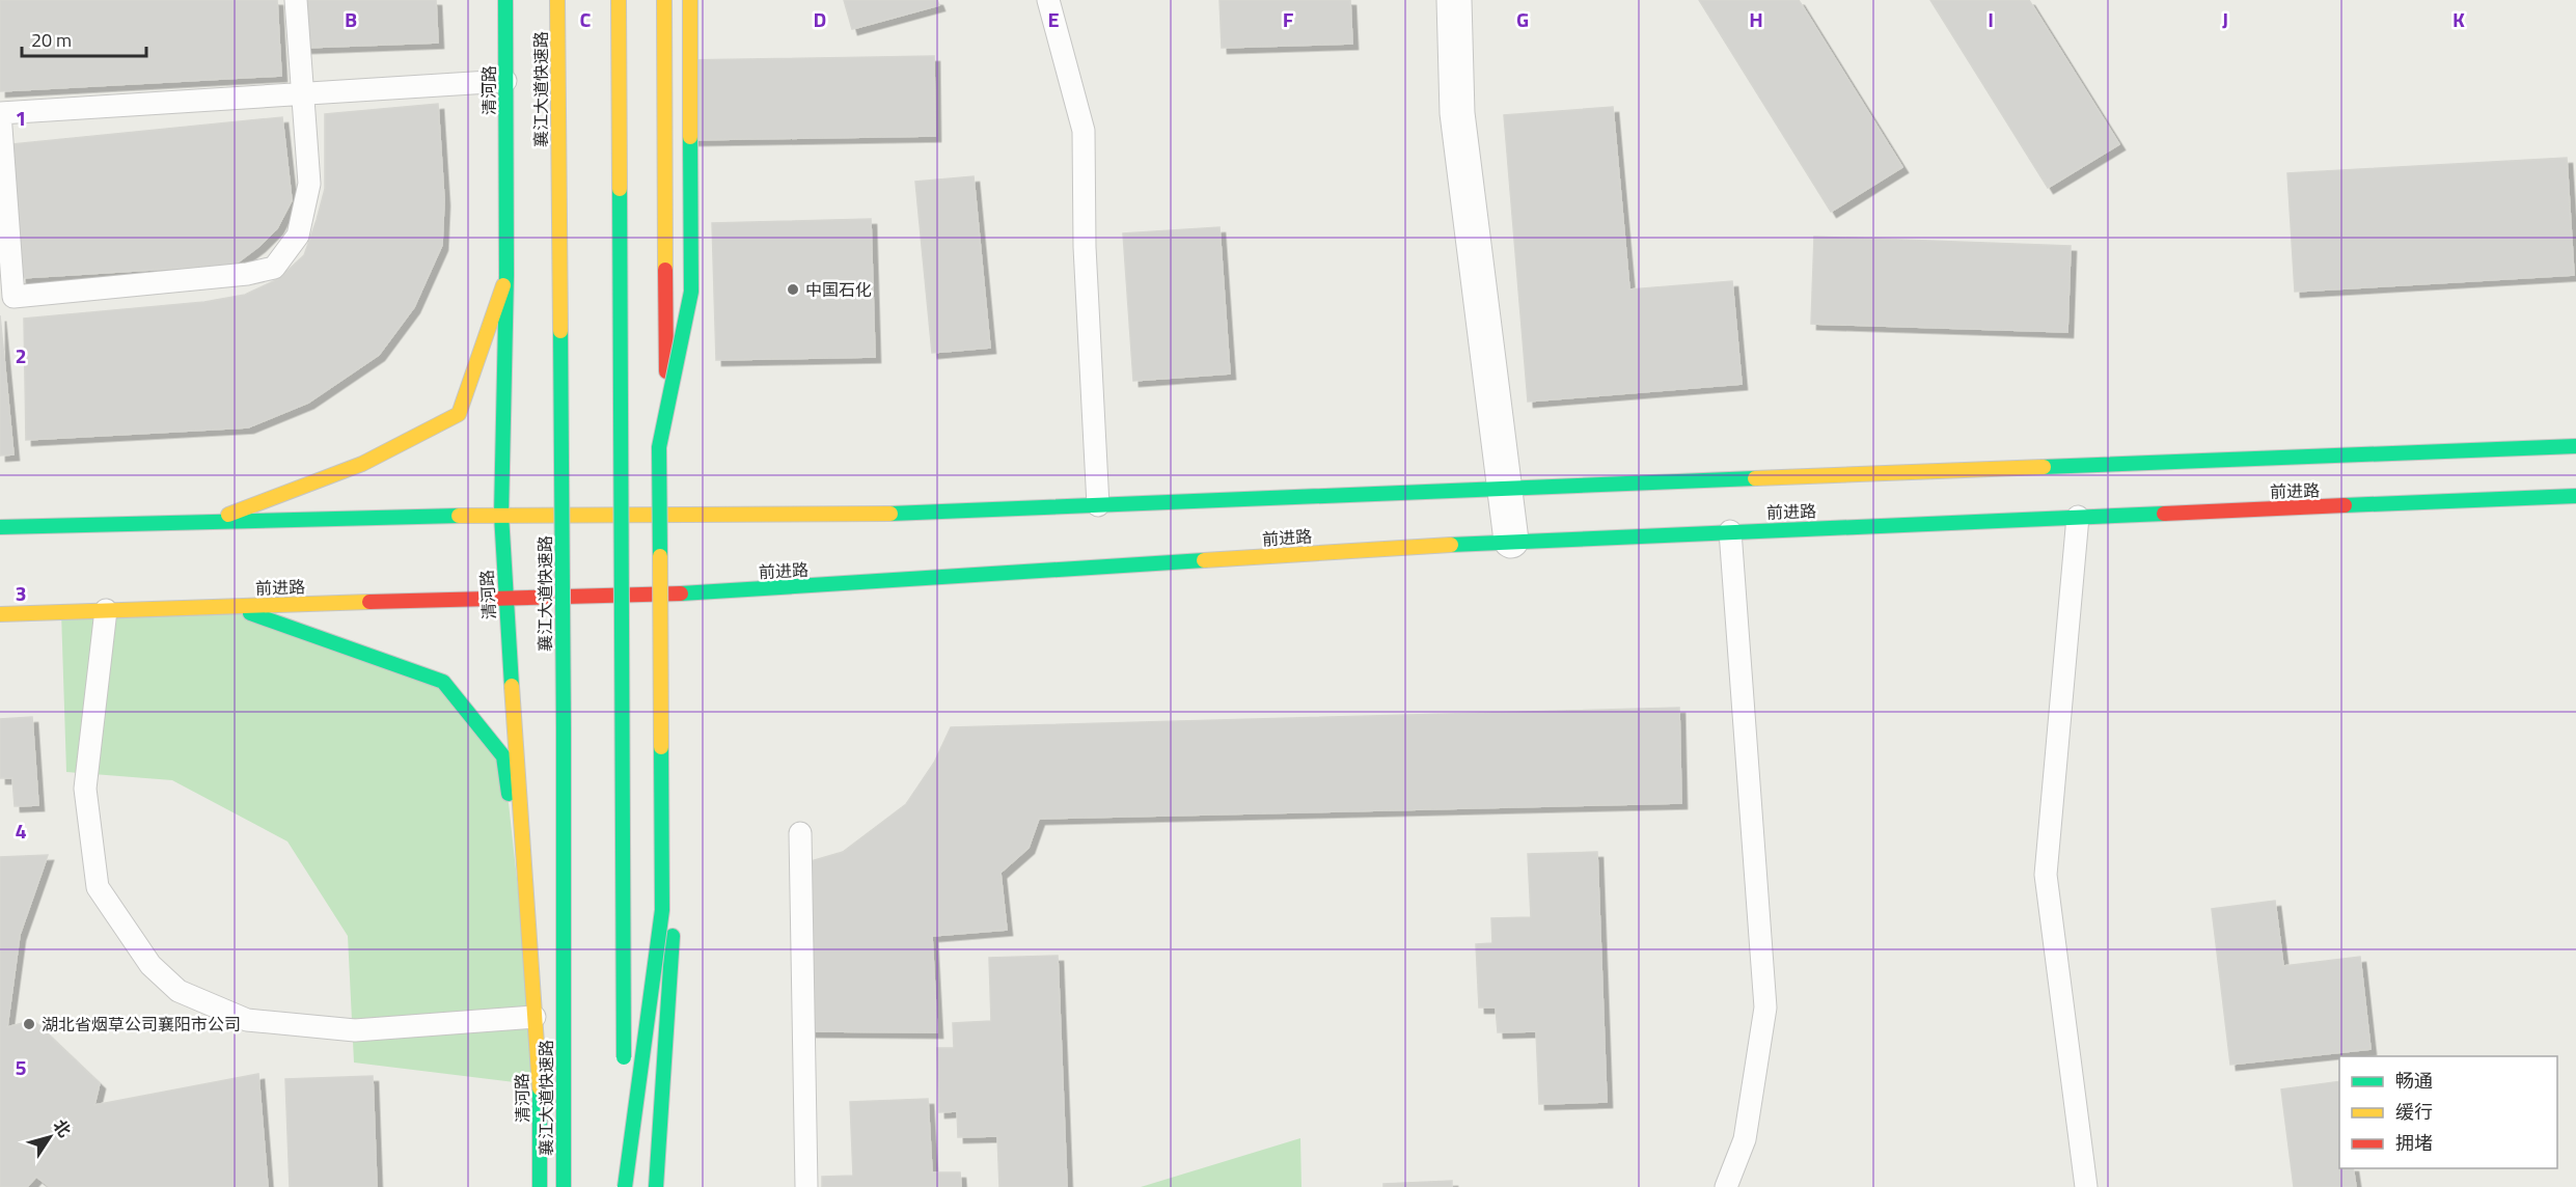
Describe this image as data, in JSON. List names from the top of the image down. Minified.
{"streets":{"main road":["襄江大道快速路","清河路","前进路"]},"crossings":[["清河路","前进路"]],"places":["中国石化","湖北省烟草公司襄阳市公司"],"legend":["畅通","缓行","拥堵"],"scale_bar":"20 m","north":"top right","grid":{"columns":["B","C","D","E","F","G","H","I","J","K"],"rows":["1","2","3","4","5"]}}
